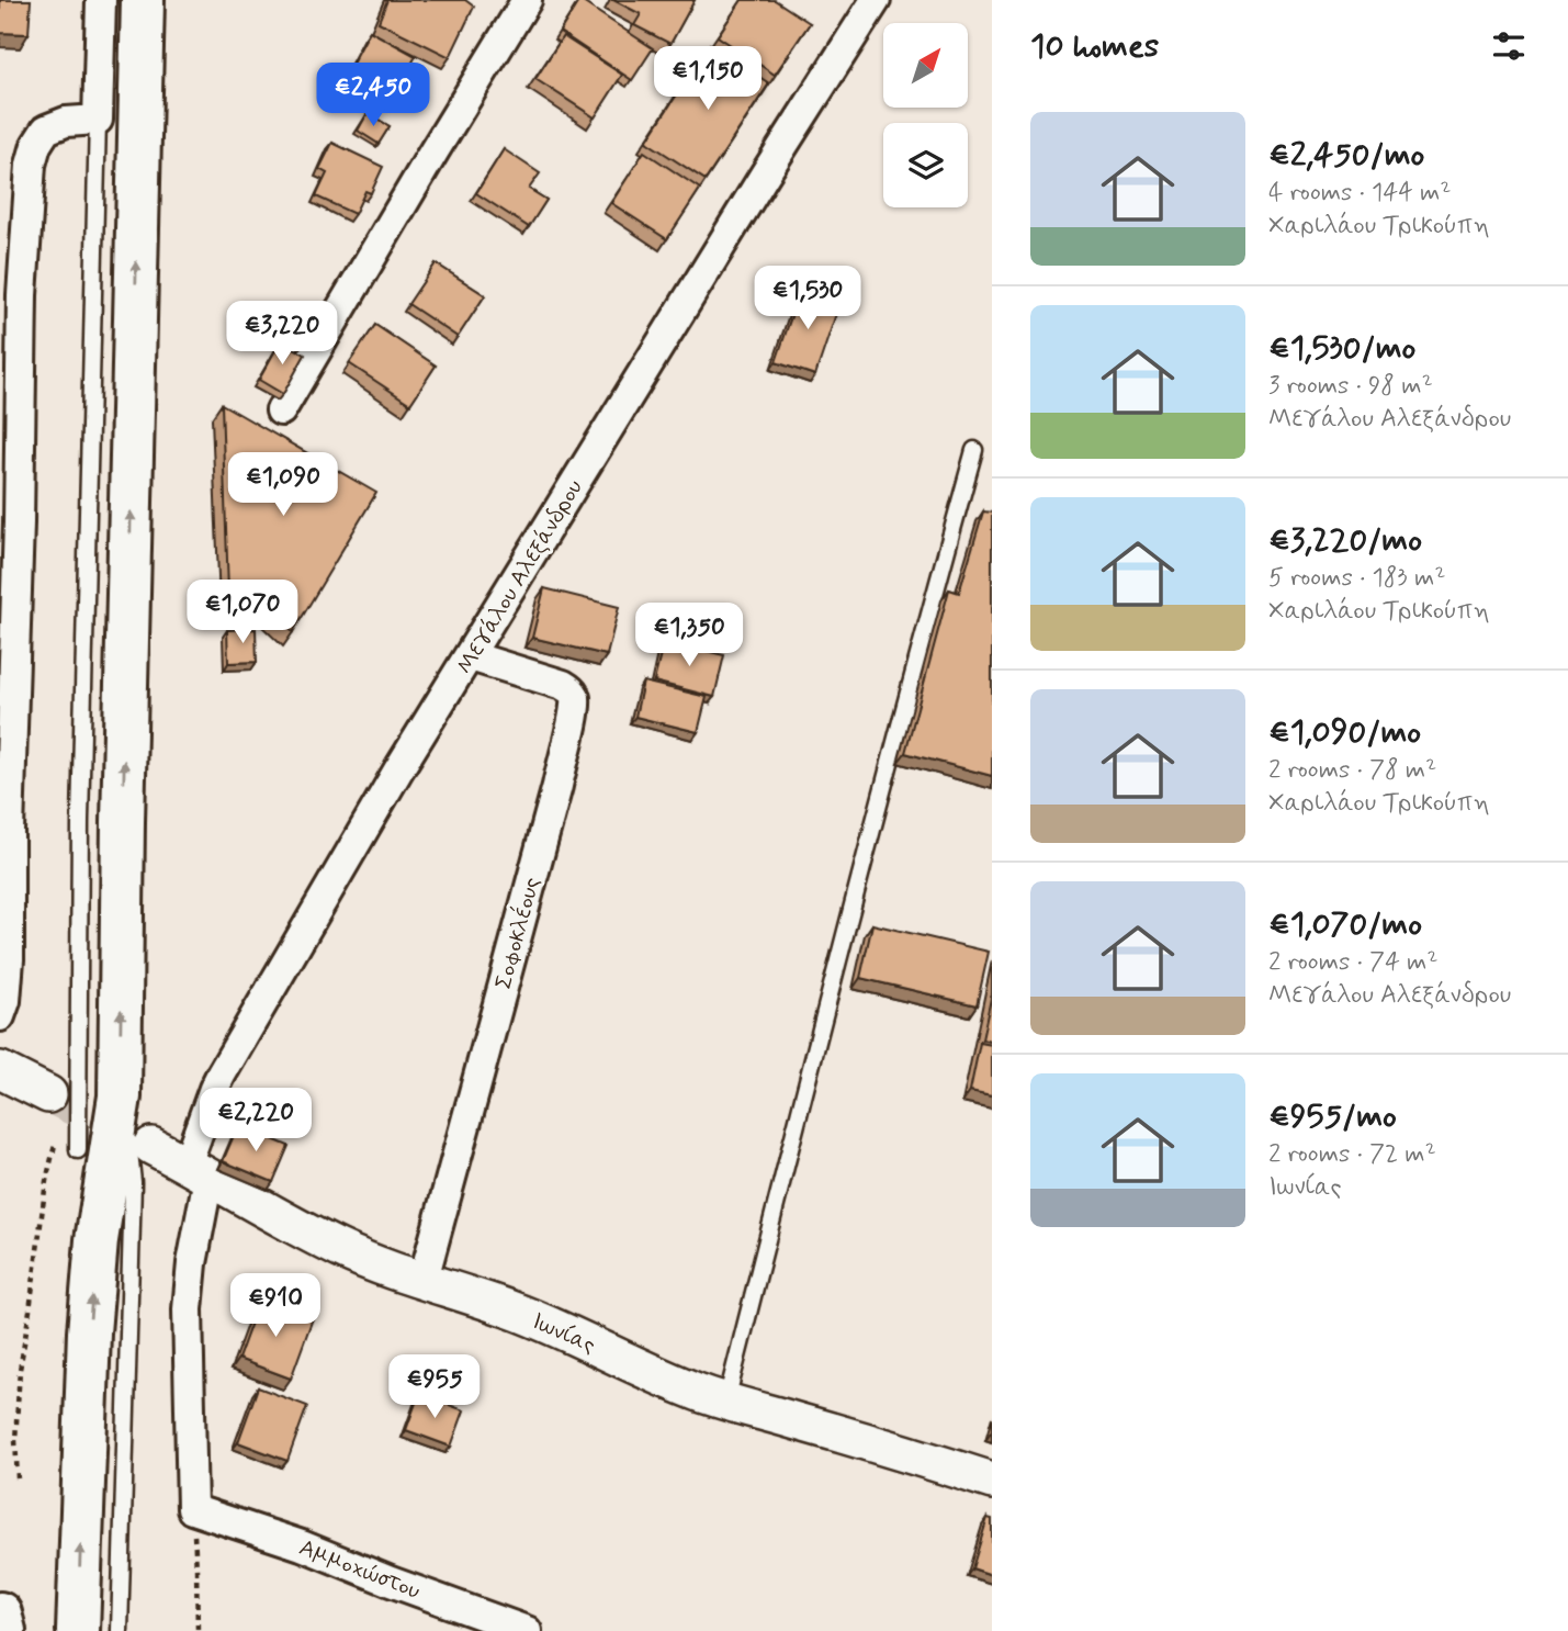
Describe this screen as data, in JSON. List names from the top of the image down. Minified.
{"streets":{"street":["Μεγάλου Αλεξάνδρου","Σοφοκλέους","Ιωνίας","Αμμοχώστου"]},"crossings":[["Μεγάλου Αλεξάνδρου","Σοφοκλέους"],["Μεγάλου Αλεξάνδρου","Ιωνίας"],["Μεγάλου Αλεξάνδρου","Αμμοχώστου"],["Σοφοκλέους","Ιωνίας"]],"north":"top right","page":{"heading":"10 homes","price":["€1,150","€2,450","€1,530","€3,220","€1,090","€1,070","€1,350","€2,220","€910","€955"],"list":[{"name":"€2,450/mo","note":"4 rooms · 144 m² · Χαριλάου Τρικούπη"},{"name":"€1,530/mo","note":"3 rooms · 98 m² · Μεγάλου Αλεξάνδρου"},{"name":"€3,220/mo","note":"5 rooms · 183 m² · Χαριλάου Τρικούπη"},{"name":"€1,090/mo","note":"2 rooms · 78 m² · Χαριλάου Τρικούπη"},{"name":"€1,070/mo","note":"2 rooms · 74 m² · Μεγάλου Αλεξάνδρου"},{"name":"€955/mo","note":"2 rooms · 72 m² · Ιωνίας"}]}}
